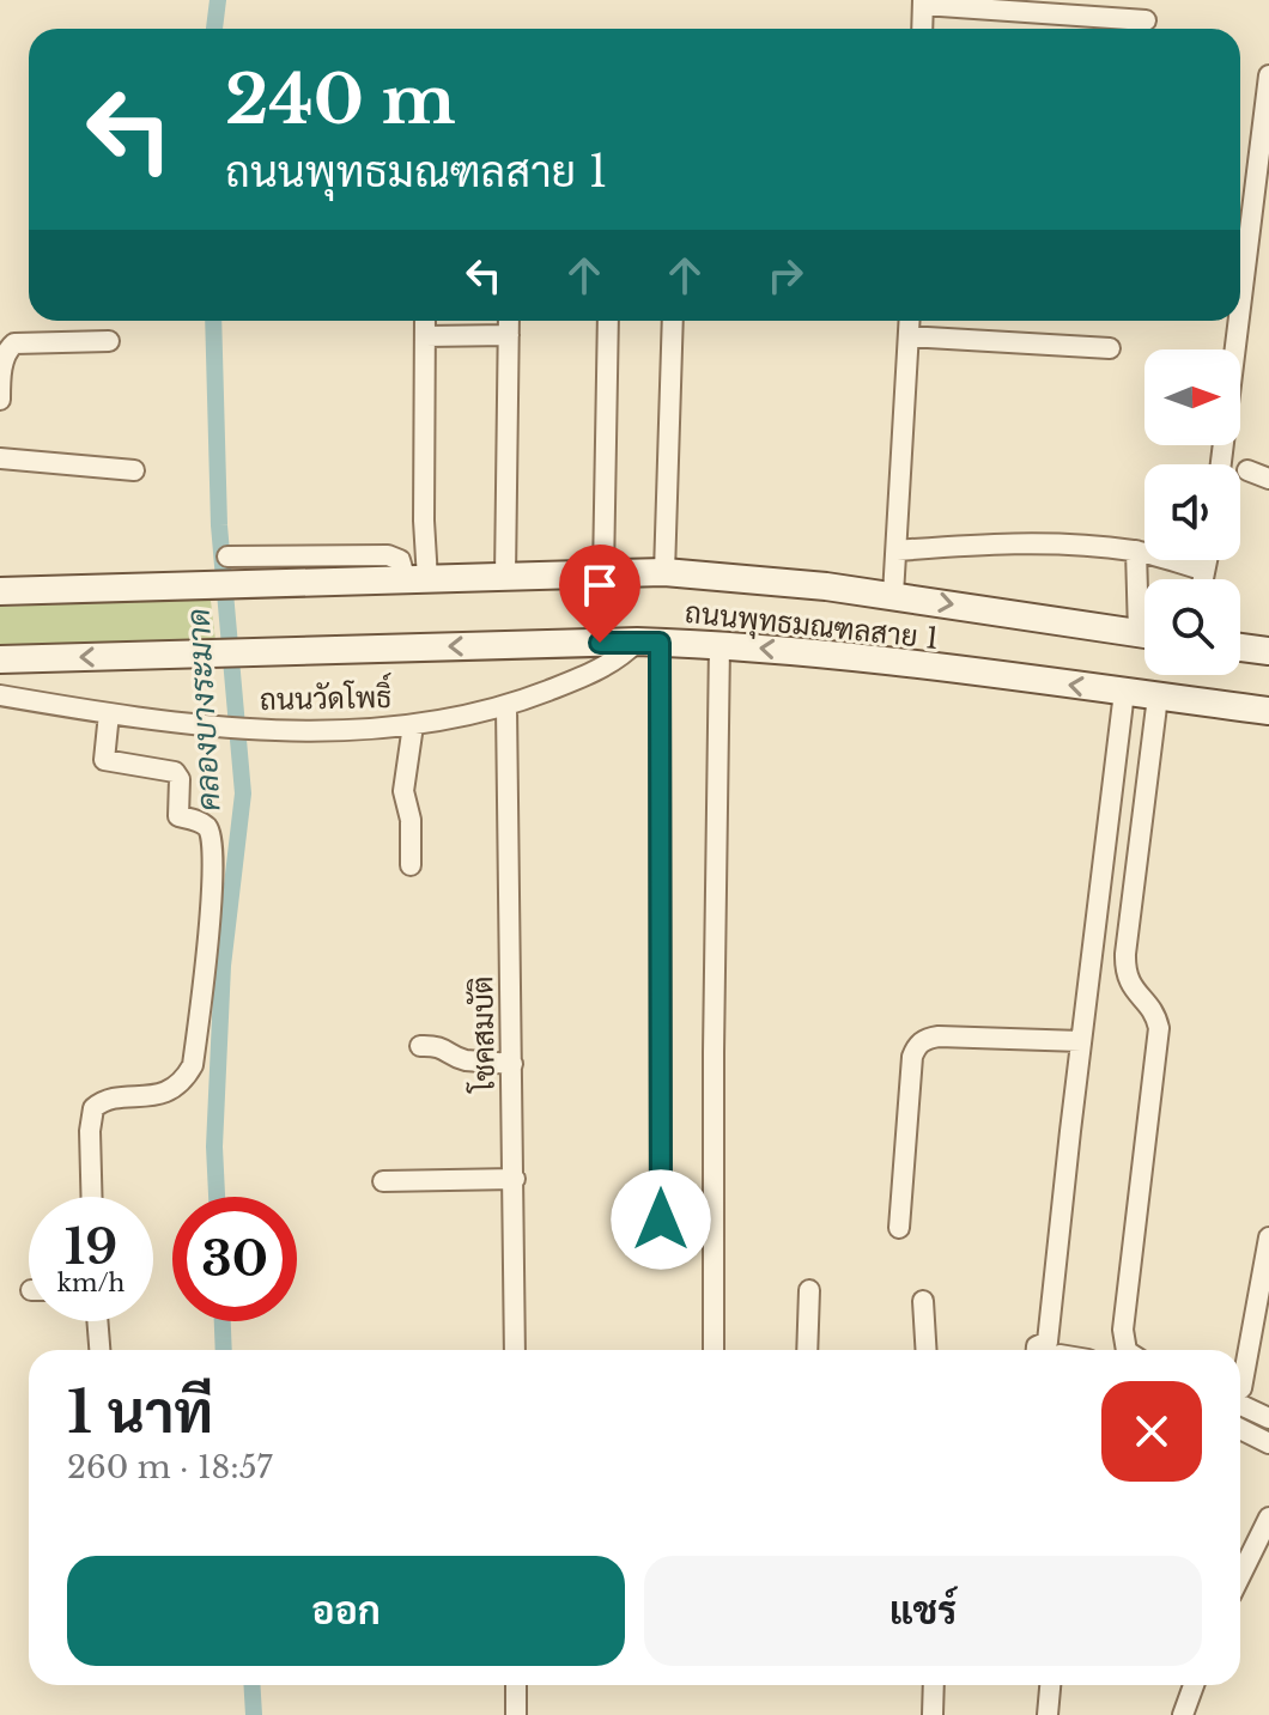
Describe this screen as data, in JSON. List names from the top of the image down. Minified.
{"streets":{"main road":["ถนนพุทธมณฑลสาย 1"],"street":["ถนนวัดโพธิ์","โชคสมบัติ"]},"crossings":[["ถนนพุทธมณฑลสาย 1","ถนนวัดโพธิ์"],["ถนนวัดโพธิ์","โชคสมบัติ"]],"water":["คลองบางระมาด"],"north":"right","page":{"turn":["240 m","ถนนพุทธมณฑลสาย 1"],"speed":"19 km/h","limit":"30","heading":["1 นาที","260 m · 18:57"],"buttons":["ออก","แชร์"]}}
